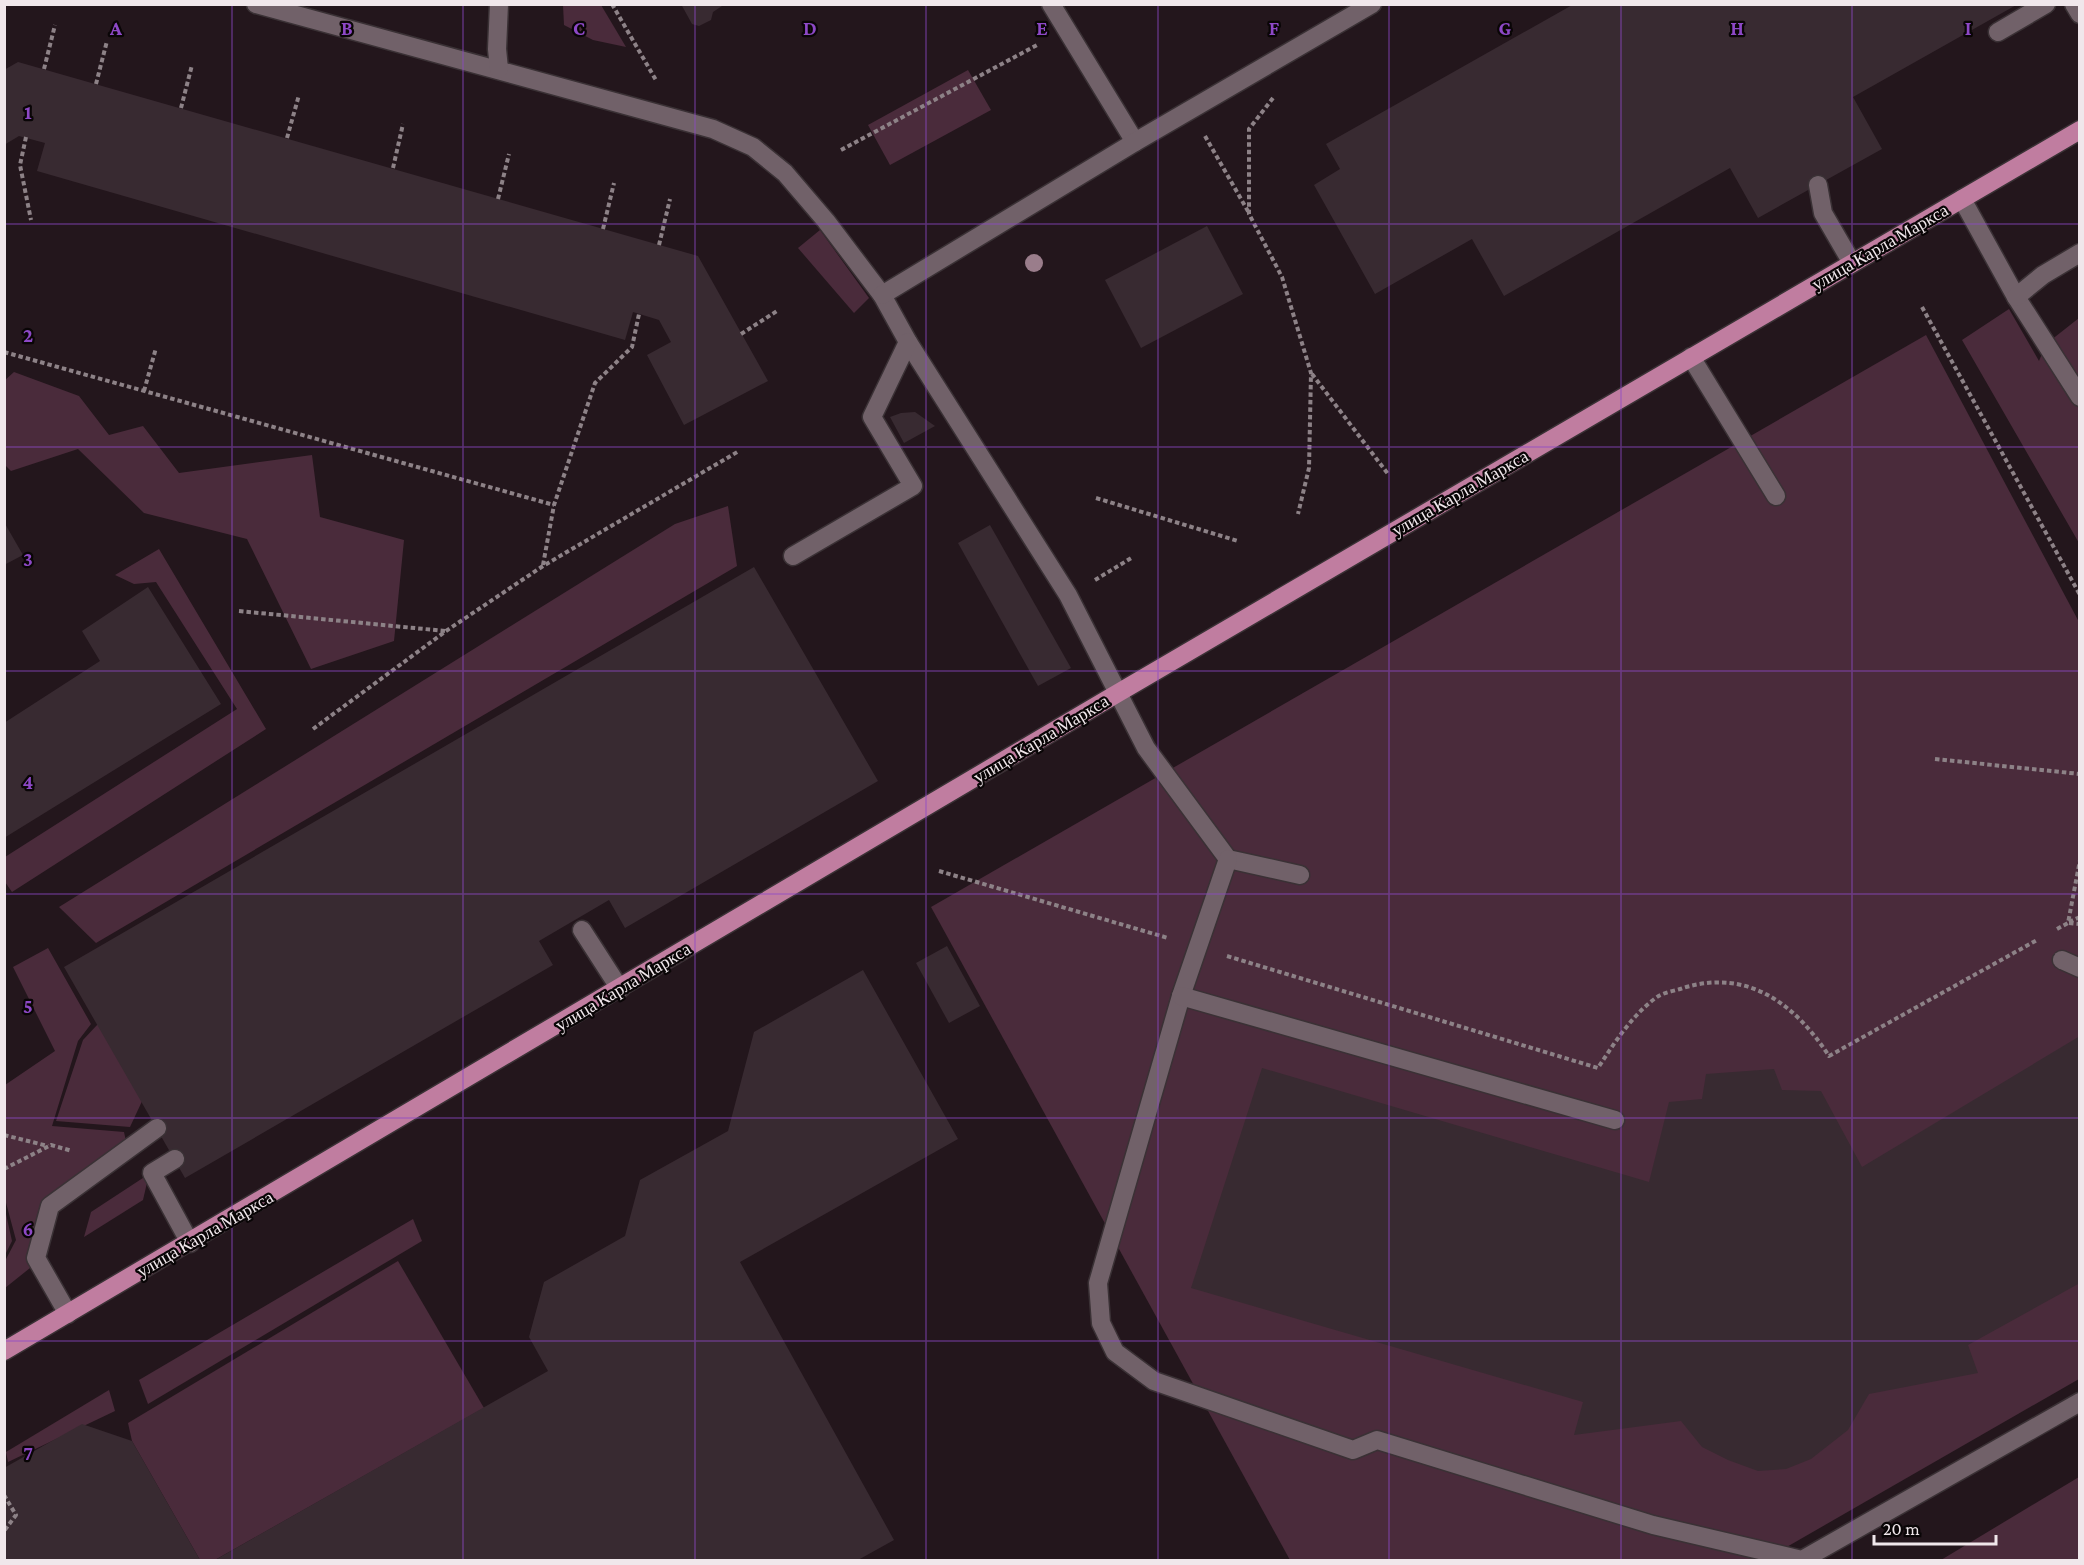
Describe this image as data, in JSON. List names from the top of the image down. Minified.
{"streets":{"main road":["улица Карла Маркса"]},"scale_bar":"20 m","grid":{"columns":["A","B","C","D","E","F","G","H","I"],"rows":["1","2","3","4","5","6","7"]}}
